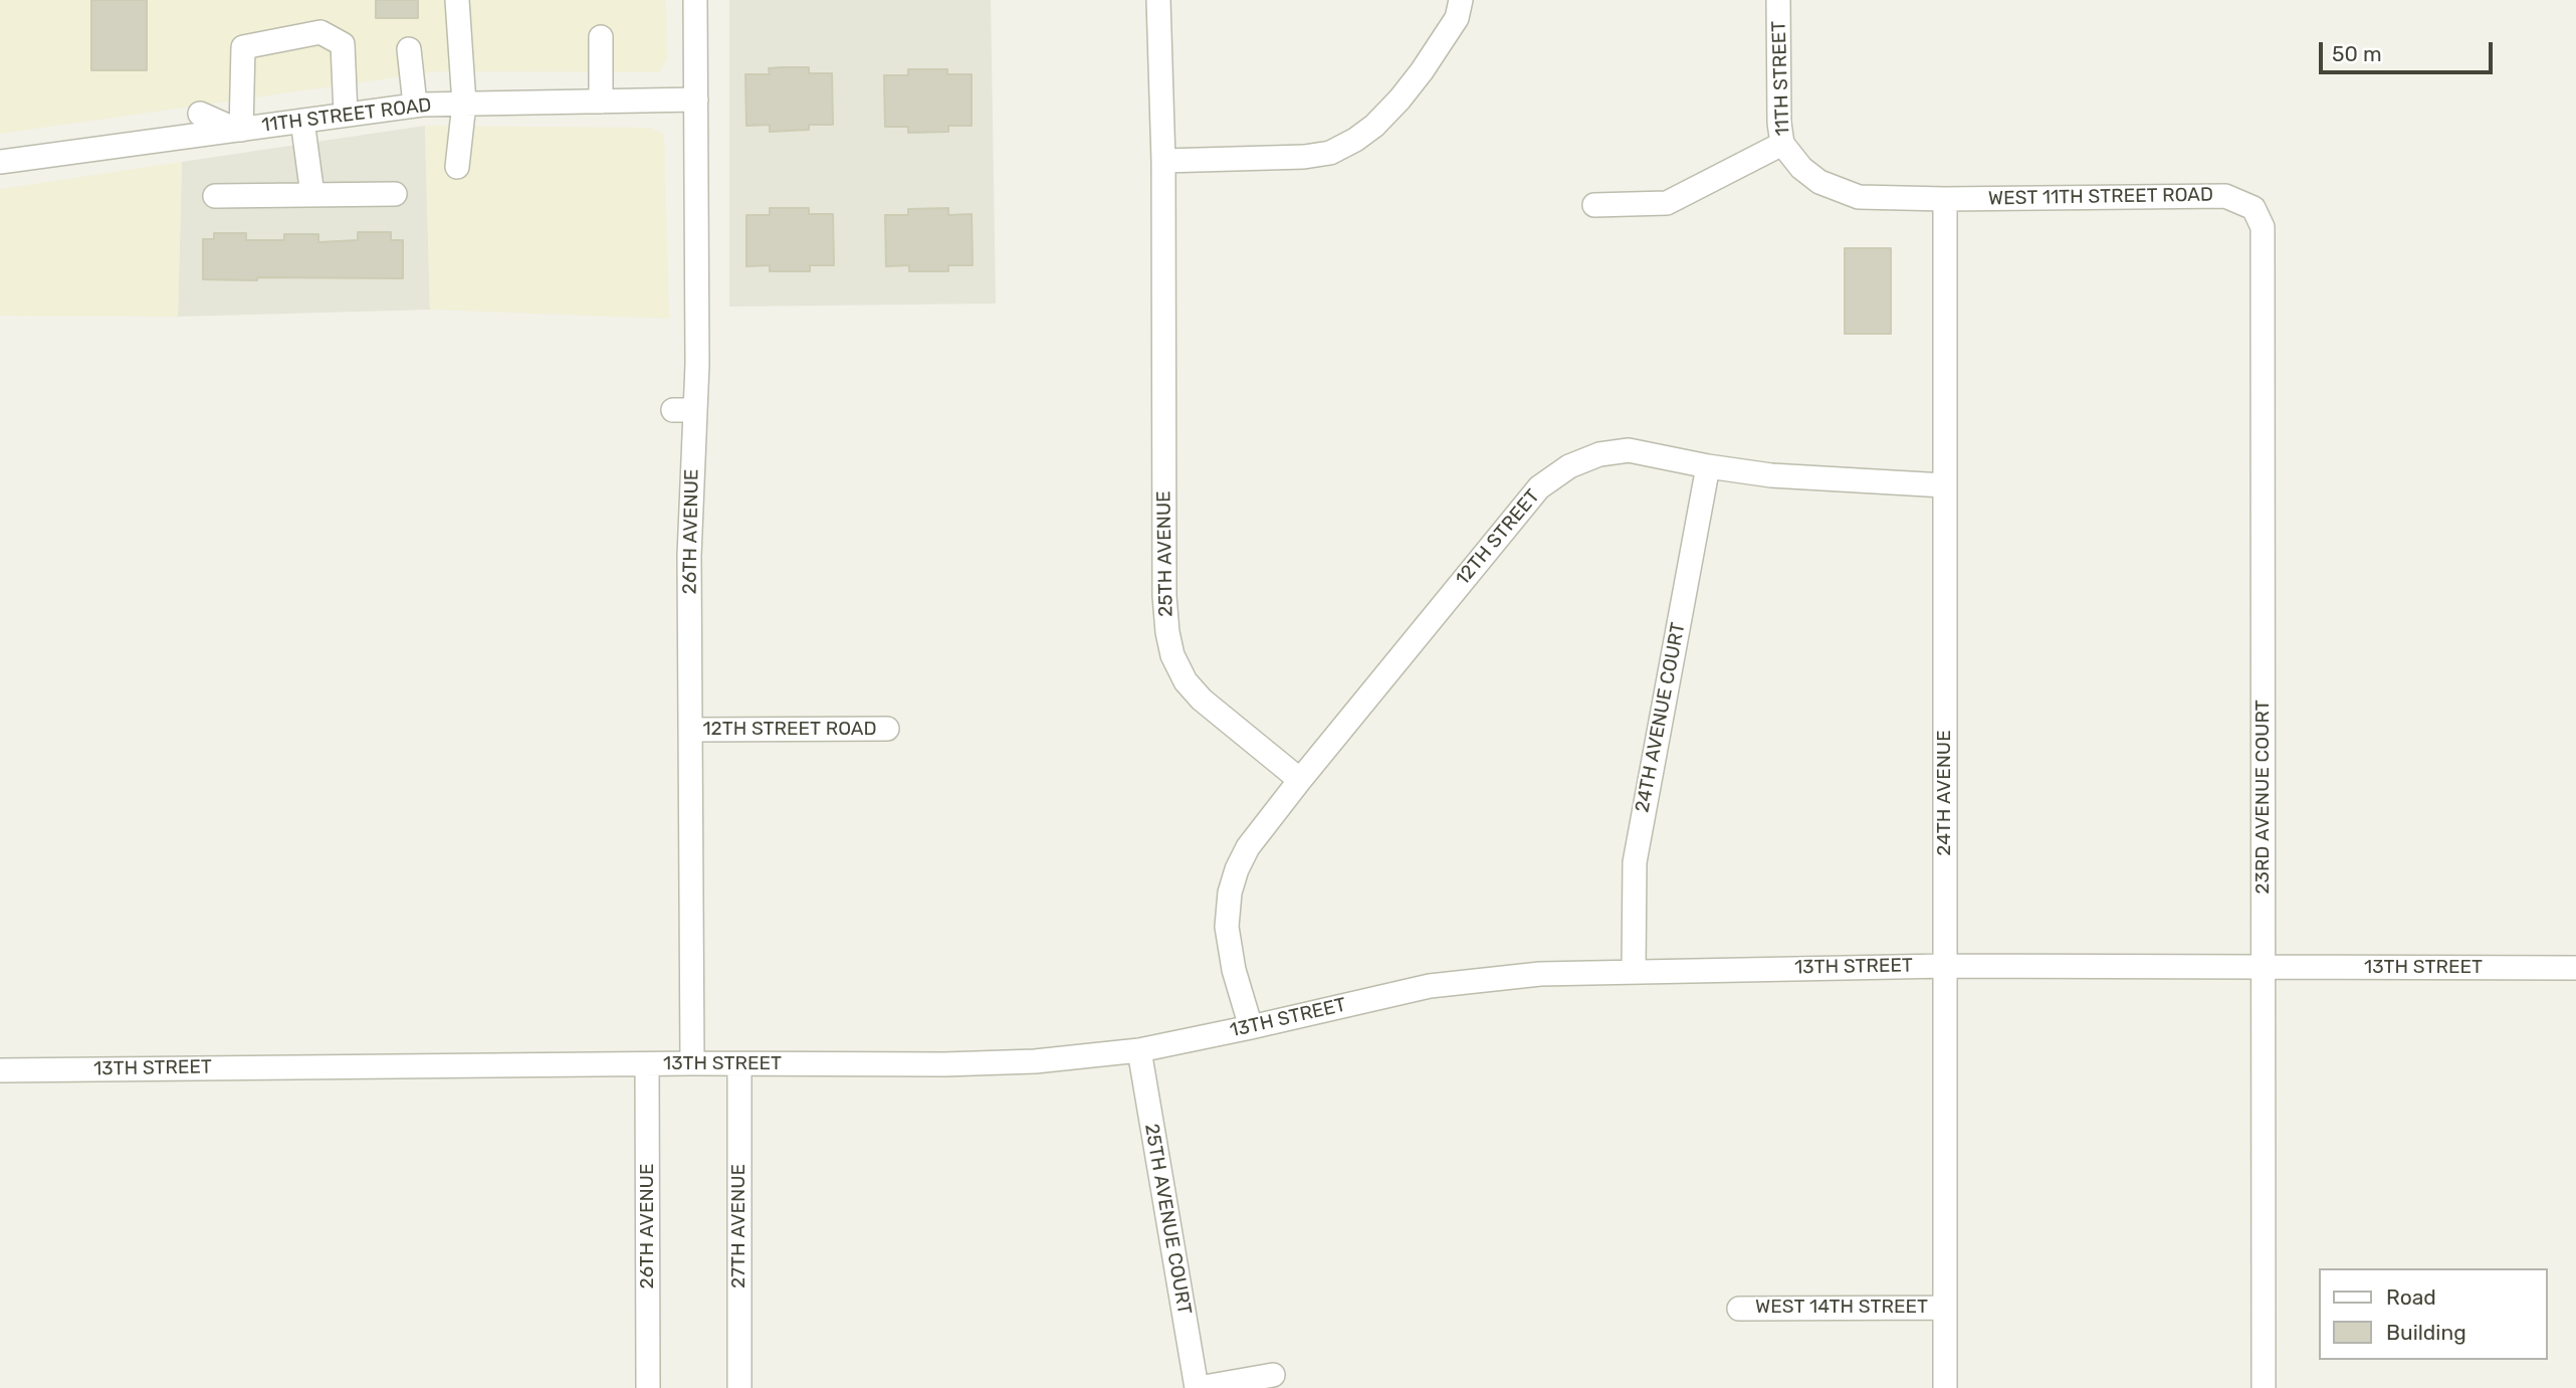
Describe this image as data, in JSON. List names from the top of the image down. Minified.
{"streets":{"street":["11TH STREET","11TH STREET ROAD","WEST 11TH STREET ROAD","26TH AVENUE","12TH STREET","25TH AVENUE","24TH AVENUE COURT","12TH STREET ROAD","24TH AVENUE","23RD AVENUE COURT","13TH STREET","25TH AVENUE COURT","27TH AVENUE","WEST 14TH STREET"]},"crossings":[["11TH STREET","WEST 11TH STREET ROAD"],["11TH STREET","24TH AVENUE"],["11TH STREET ROAD","26TH AVENUE"],["WEST 11TH STREET ROAD","24TH AVENUE"],["WEST 11TH STREET ROAD","23RD AVENUE COURT"],["26TH AVENUE","12TH STREET ROAD"],["26TH AVENUE","13TH STREET"],["12TH STREET","25TH AVENUE"],["12TH STREET","24TH AVENUE COURT"],["12TH STREET","24TH AVENUE"],["24TH AVENUE COURT","13TH STREET"],["24TH AVENUE","13TH STREET"],["24TH AVENUE","WEST 14TH STREET"],["23RD AVENUE COURT","13TH STREET"],["13TH STREET","25TH AVENUE COURT"],["13TH STREET","27TH AVENUE"]],"legend":["Road","Building"],"scale_bar":"50 m"}
